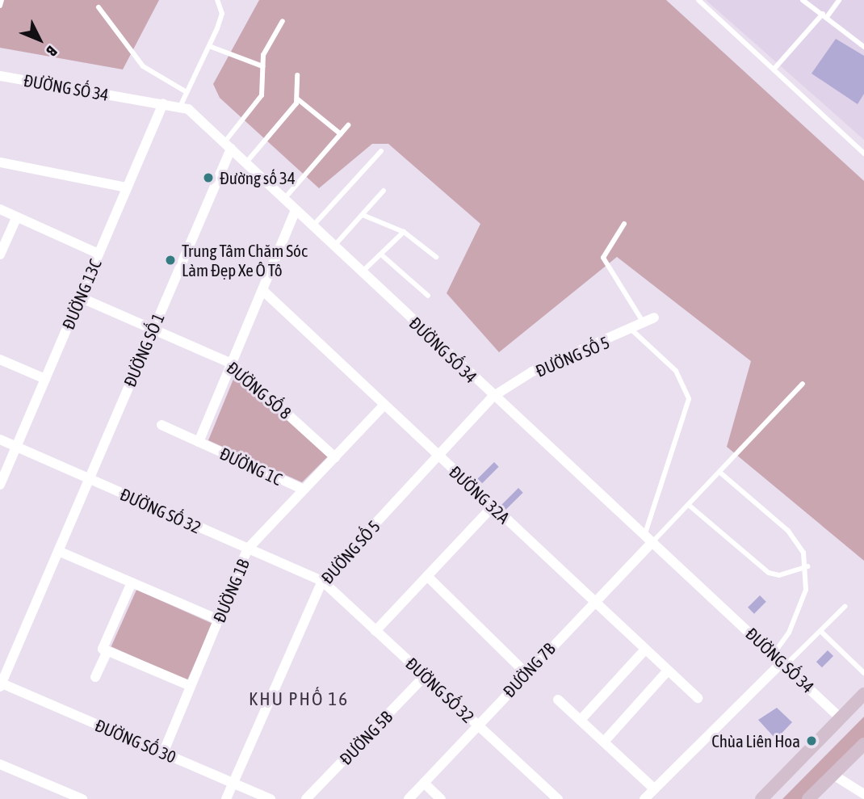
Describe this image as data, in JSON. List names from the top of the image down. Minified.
{"streets":{"street":["ĐƯỜNG SỐ 34","ĐƯỜNG 13C","ĐƯỜNG SỐ 1","ĐƯỜNG SỐ 5","ĐƯỜNG SỐ 8","ĐƯỜNG 1C","ĐƯỜNG 32A","ĐƯỜNG SỐ 32","ĐƯỜNG 1B","ĐƯỜNG 7B","ĐƯỜNG 5B","ĐƯỜNG SỐ 30"]},"crossings":[["ĐƯỜNG SỐ 34","ĐƯỜNG 13C"],["ĐƯỜNG SỐ 34","ĐƯỜNG SỐ 1"],["ĐƯỜNG SỐ 34","ĐƯỜNG SỐ 5"],["ĐƯỜNG SỐ 34","ĐƯỜNG 1C"],["ĐƯỜNG SỐ 34","ĐƯỜNG 7B"],["ĐƯỜNG 13C","ĐƯỜNG SỐ 8"],["ĐƯỜNG 13C","ĐƯỜNG SỐ 32"],["ĐƯỜNG SỐ 1","ĐƯỜNG SỐ 8"],["ĐƯỜNG SỐ 1","ĐƯỜNG SỐ 32"],["ĐƯỜNG SỐ 1","ĐƯỜNG SỐ 30"],["ĐƯỜNG SỐ 5","ĐƯỜNG 32A"],["ĐƯỜNG SỐ 5","ĐƯỜNG SỐ 32"],["ĐƯỜNG SỐ 5","ĐƯỜNG SỐ 30"],["ĐƯỜNG SỐ 8","ĐƯỜNG 1C"],["ĐƯỜNG SỐ 8","ĐƯỜNG 1B"],["ĐƯỜNG 1C","ĐƯỜNG 32A"],["ĐƯỜNG 1C","ĐƯỜNG 1B"],["ĐƯỜNG 32A","ĐƯỜNG 1B"],["ĐƯỜNG 32A","ĐƯỜNG 7B"],["ĐƯỜNG SỐ 32","ĐƯỜNG 1B"],["ĐƯỜNG SỐ 32","ĐƯỜNG 7B"],["ĐƯỜNG SỐ 32","ĐƯỜNG 5B"],["ĐƯỜNG 1B","ĐƯỜNG SỐ 30"]],"districts":["KHU PHỐ 16"],"places":["Đường số 34","Trung Tâm Chăm Sóc Làm Đẹp Xe Ô Tô","Chùa Liên Hoa"],"north":"bottom right"}
